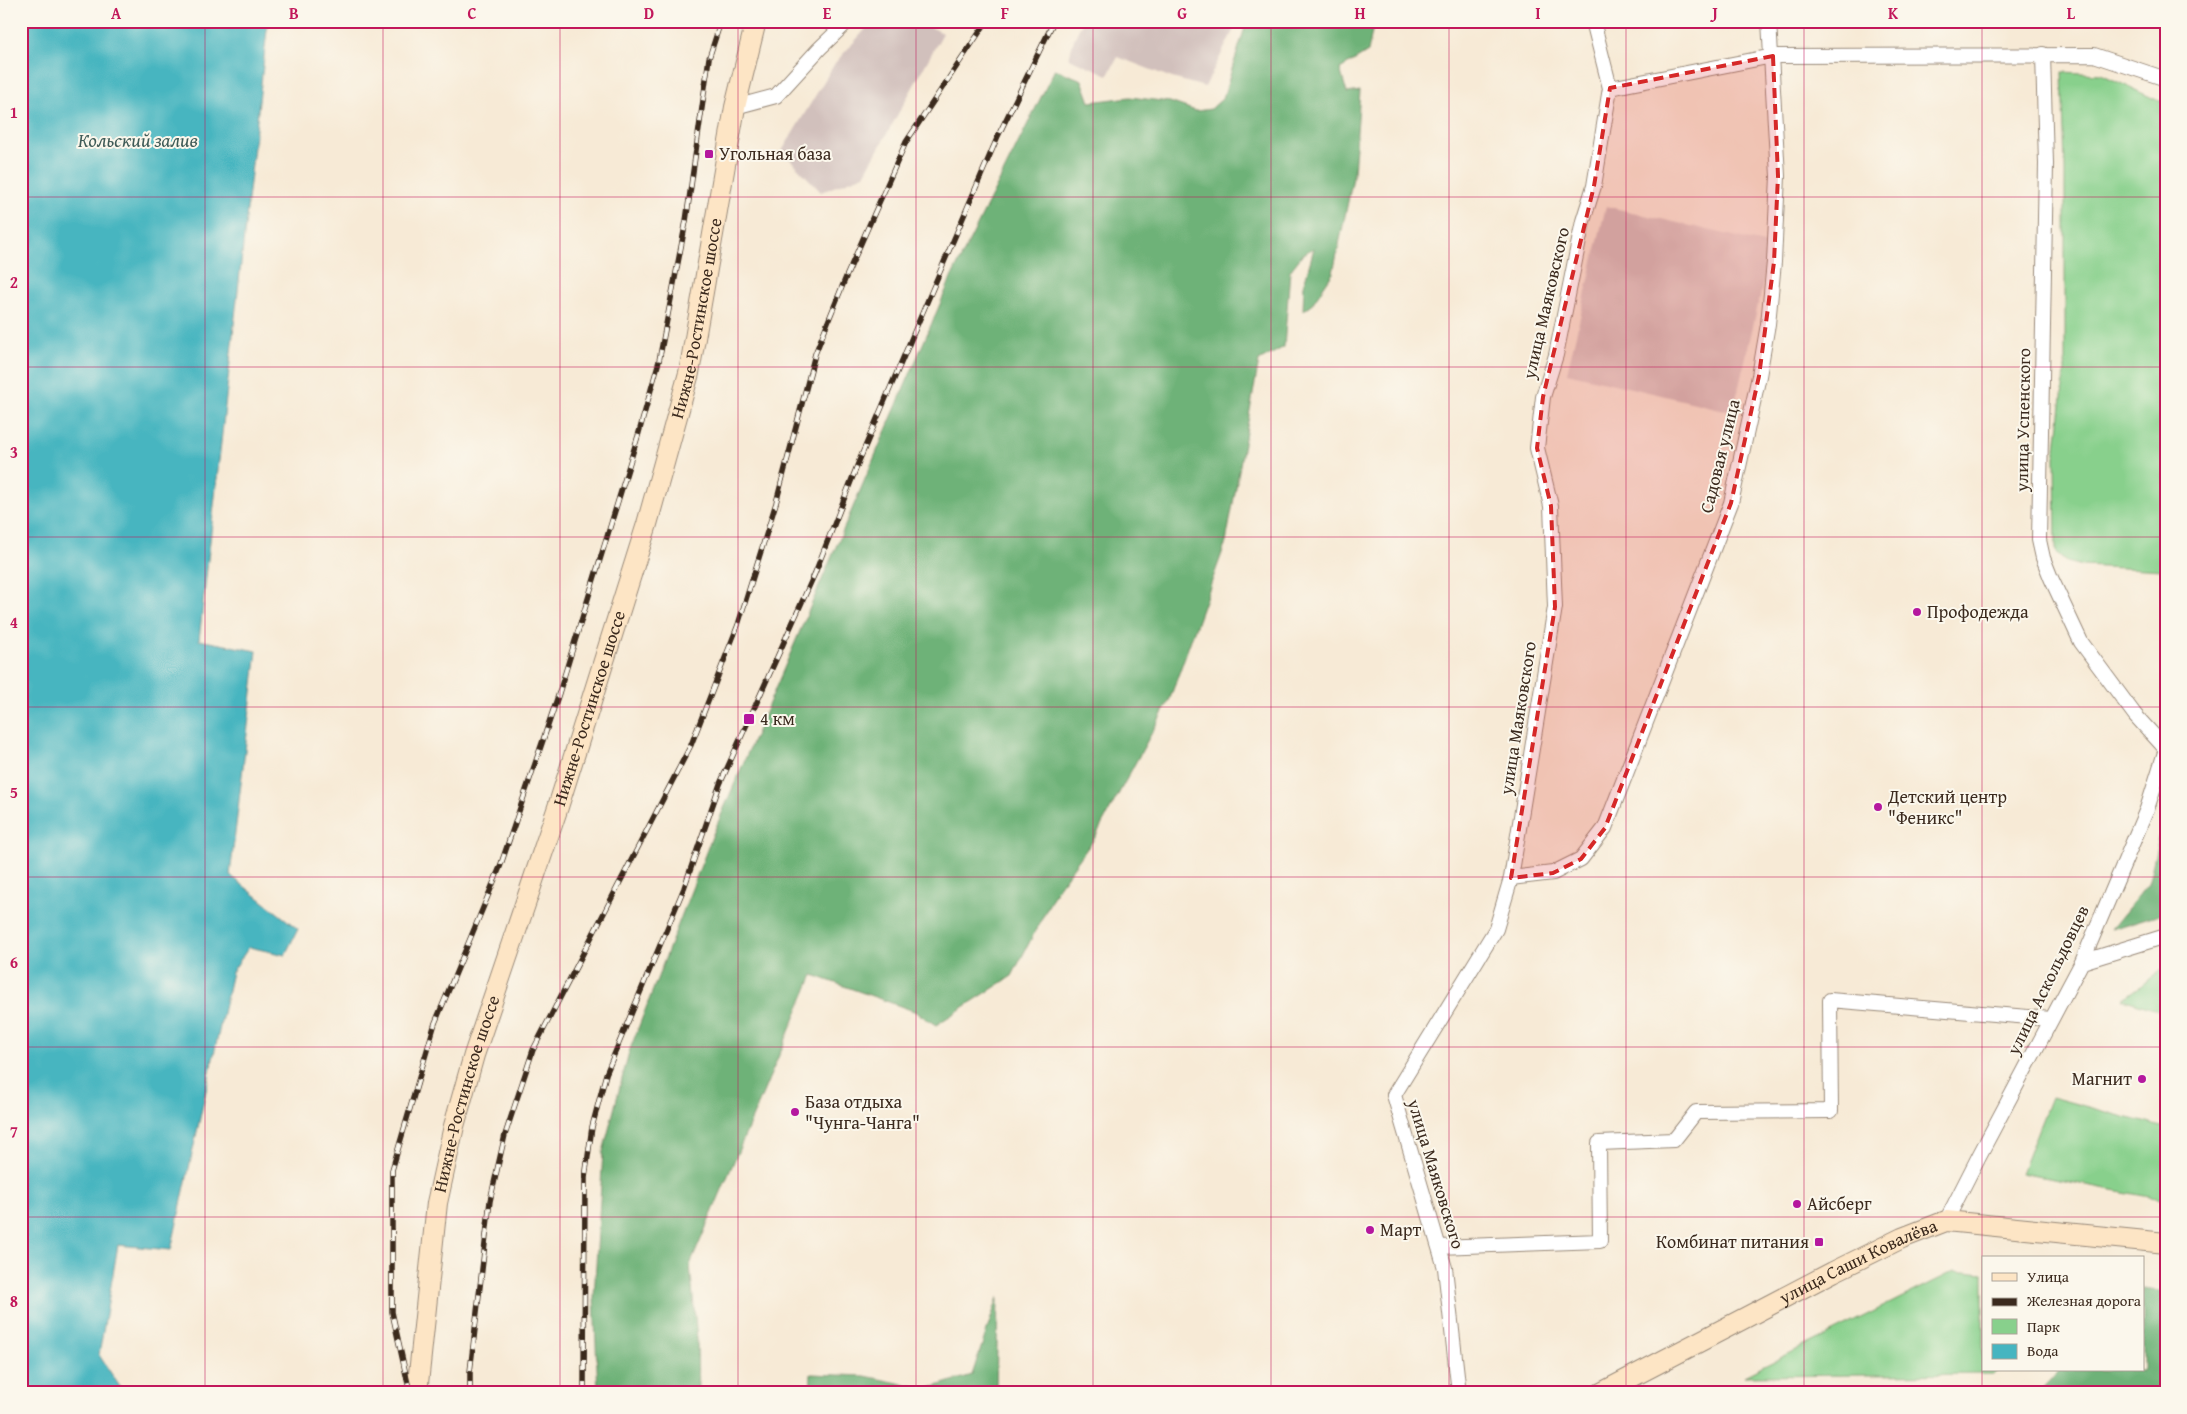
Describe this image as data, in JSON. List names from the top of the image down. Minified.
{"streets":{"street":["улица Маяковского","Нижне-Ростинское шоссе","улица Успенского","Садовая улица","улица Аскольдовцев","улица Саши Ковалёва"]},"crossings":[["улица Маяковского","Садовая улица"],["улица Успенского","улица Аскольдовцев"],["улица Аскольдовцев","улица Саши Ковалёва"]],"water":["Кольский залив"],"places":{"transit":["Угольная база","4 км","Комбинат питания"],"other":["Профодежда","Детский центр \"Феникс\"","Магнит","База отдыха \"Чунга-Чанга\"","Айсберг","Март"]},"legend":["Улица","Железная дорога","Парк","Вода"],"grid":{"columns":["A","B","C","D","E","F","G","H","I","J","K","L"],"rows":["1","2","3","4","5","6","7","8"]}}
